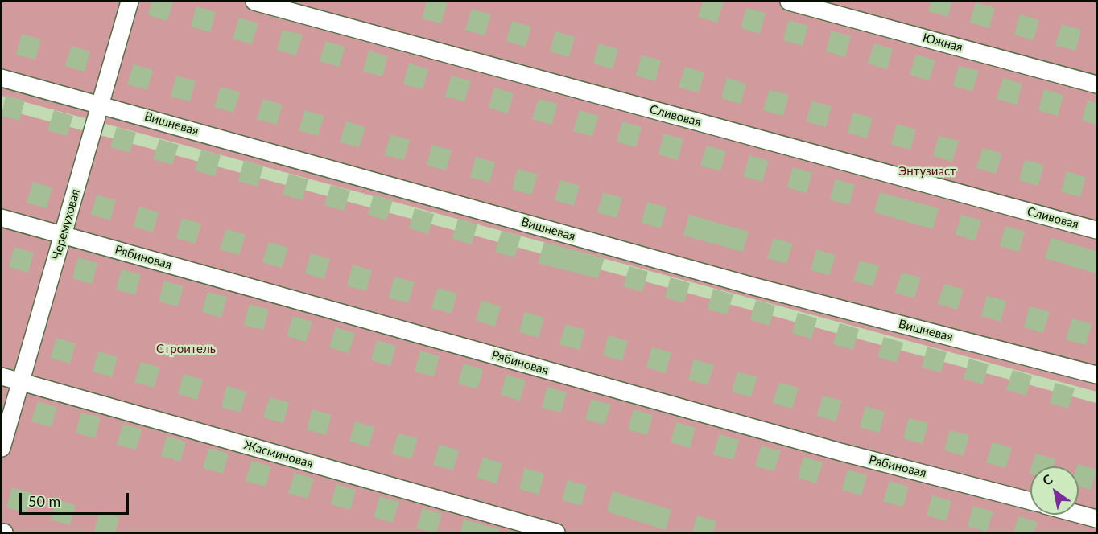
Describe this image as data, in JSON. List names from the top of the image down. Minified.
{"streets":{"street":["Южная","Сливовая","Вишневая","Черемуховая","Рябиновая","Жасминовая"]},"crossings":[["Вишневая","Черемуховая"],["Черемуховая","Рябиновая"],["Черемуховая","Жасминовая"]],"parks":["Энтузиаст","Строитель"],"scale_bar":"50 m","north":"top left"}
